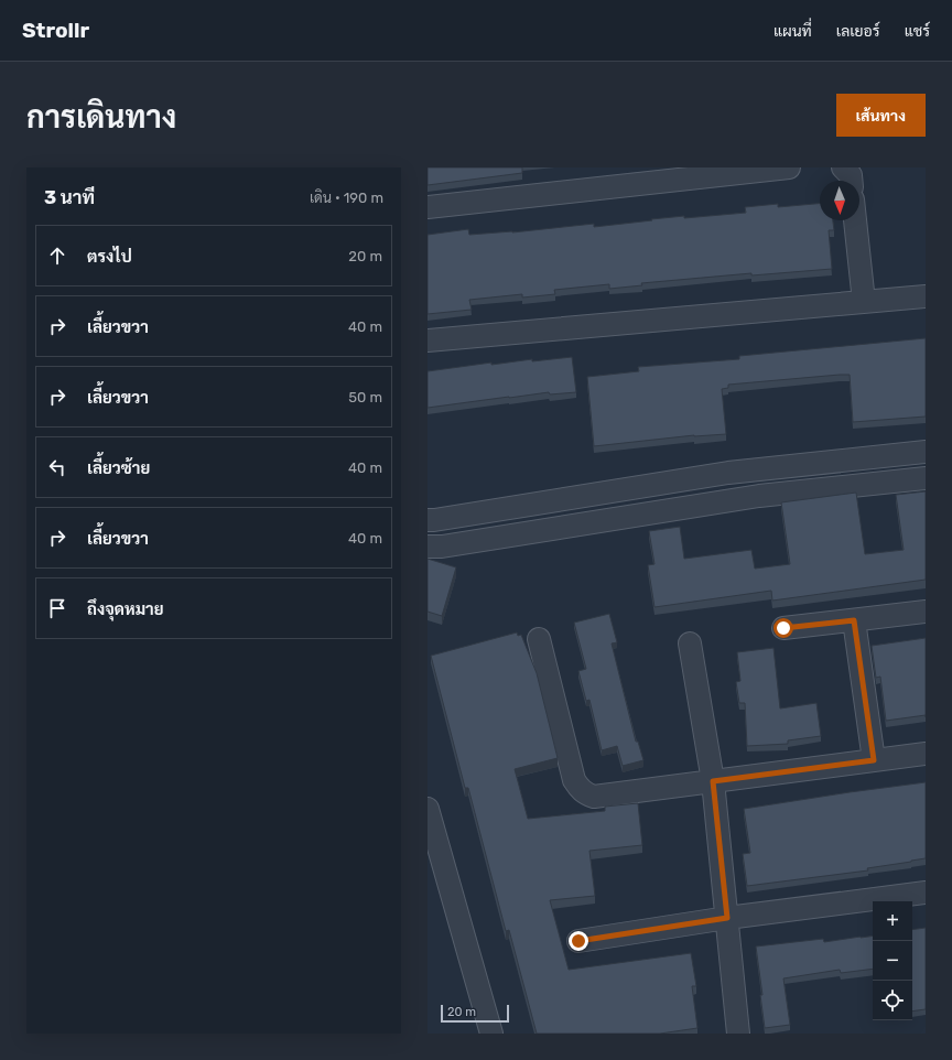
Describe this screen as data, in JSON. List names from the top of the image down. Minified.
{"scale_bar":"20 m","north":"bottom","page":{"header":"Strollr","nav":["แผนที่","เลเยอร์","แชร์"],"buttons":"เส้นทาง","title":"การเดินทาง","heading":["3 นาที","เดิน · 190 m"],"list":[["ตรงไป","20 m"],["เลี้ยวขวา","40 m"],["เลี้ยวขวา","50 m"],["เลี้ยวซ้าย","40 m"],["เลี้ยวขวา","40 m"],"ถึงจุดหมาย"],"map_buttons":["+","−"],"scale":"20 m"}}
